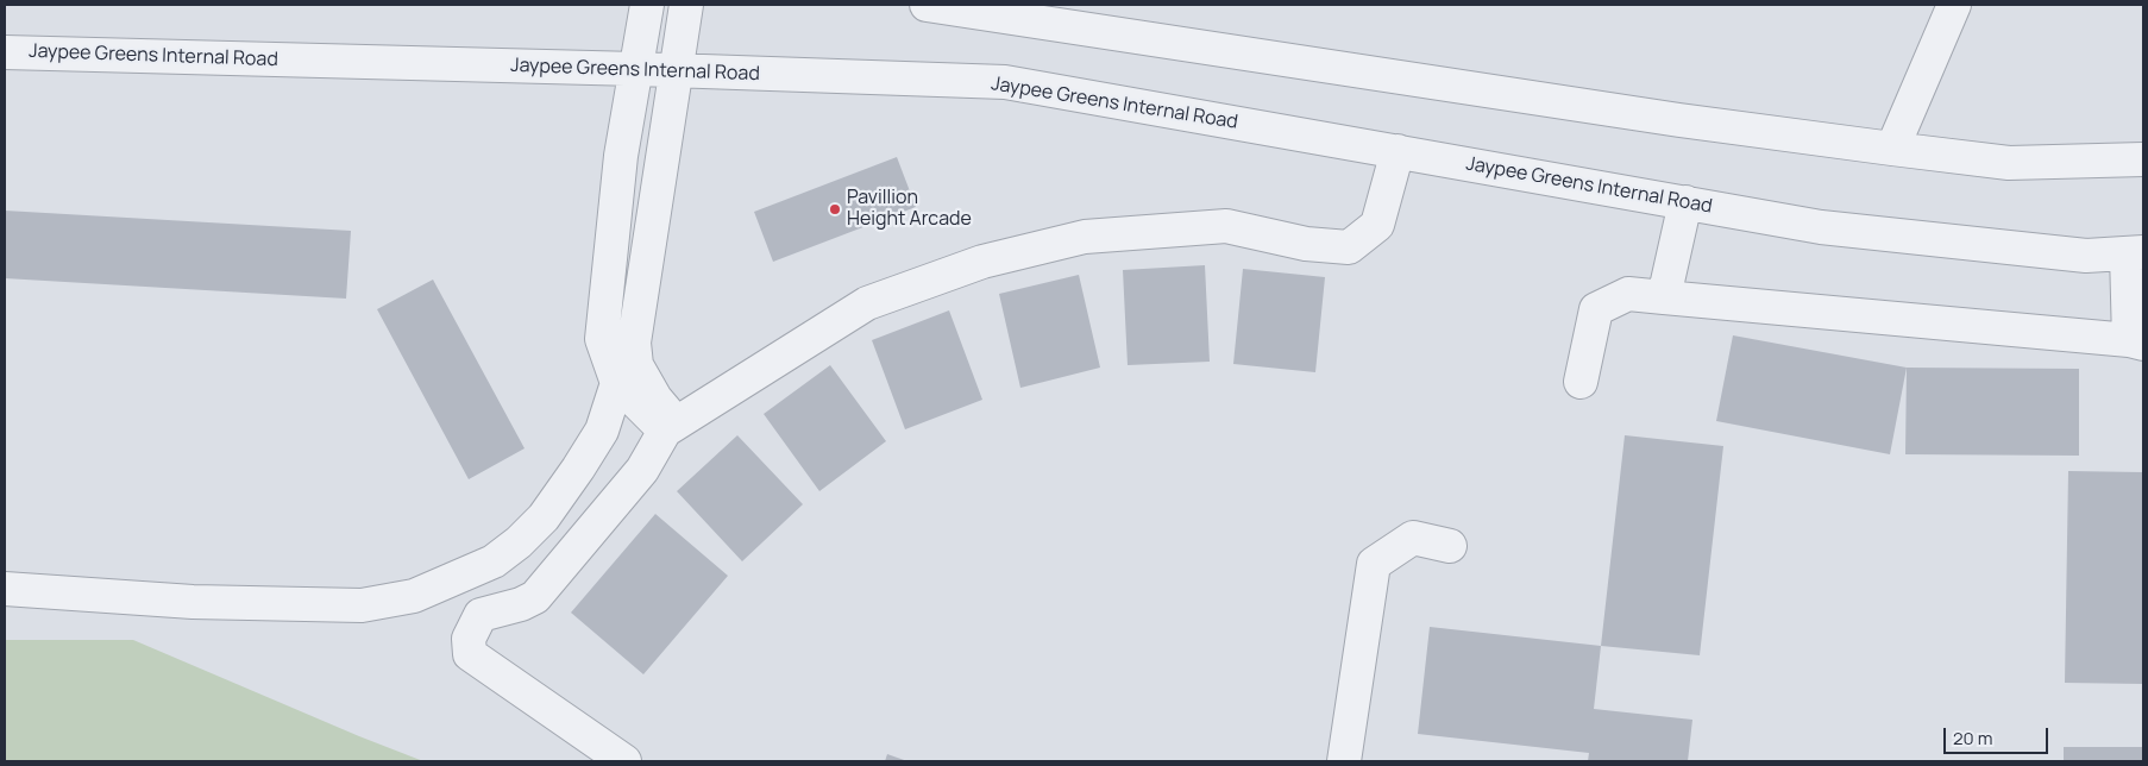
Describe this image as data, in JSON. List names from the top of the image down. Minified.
{"streets":{"street":["Jaypee Greens Internal Road"]},"places":["Pavillion Height Arcade"],"scale_bar":"20 m"}
